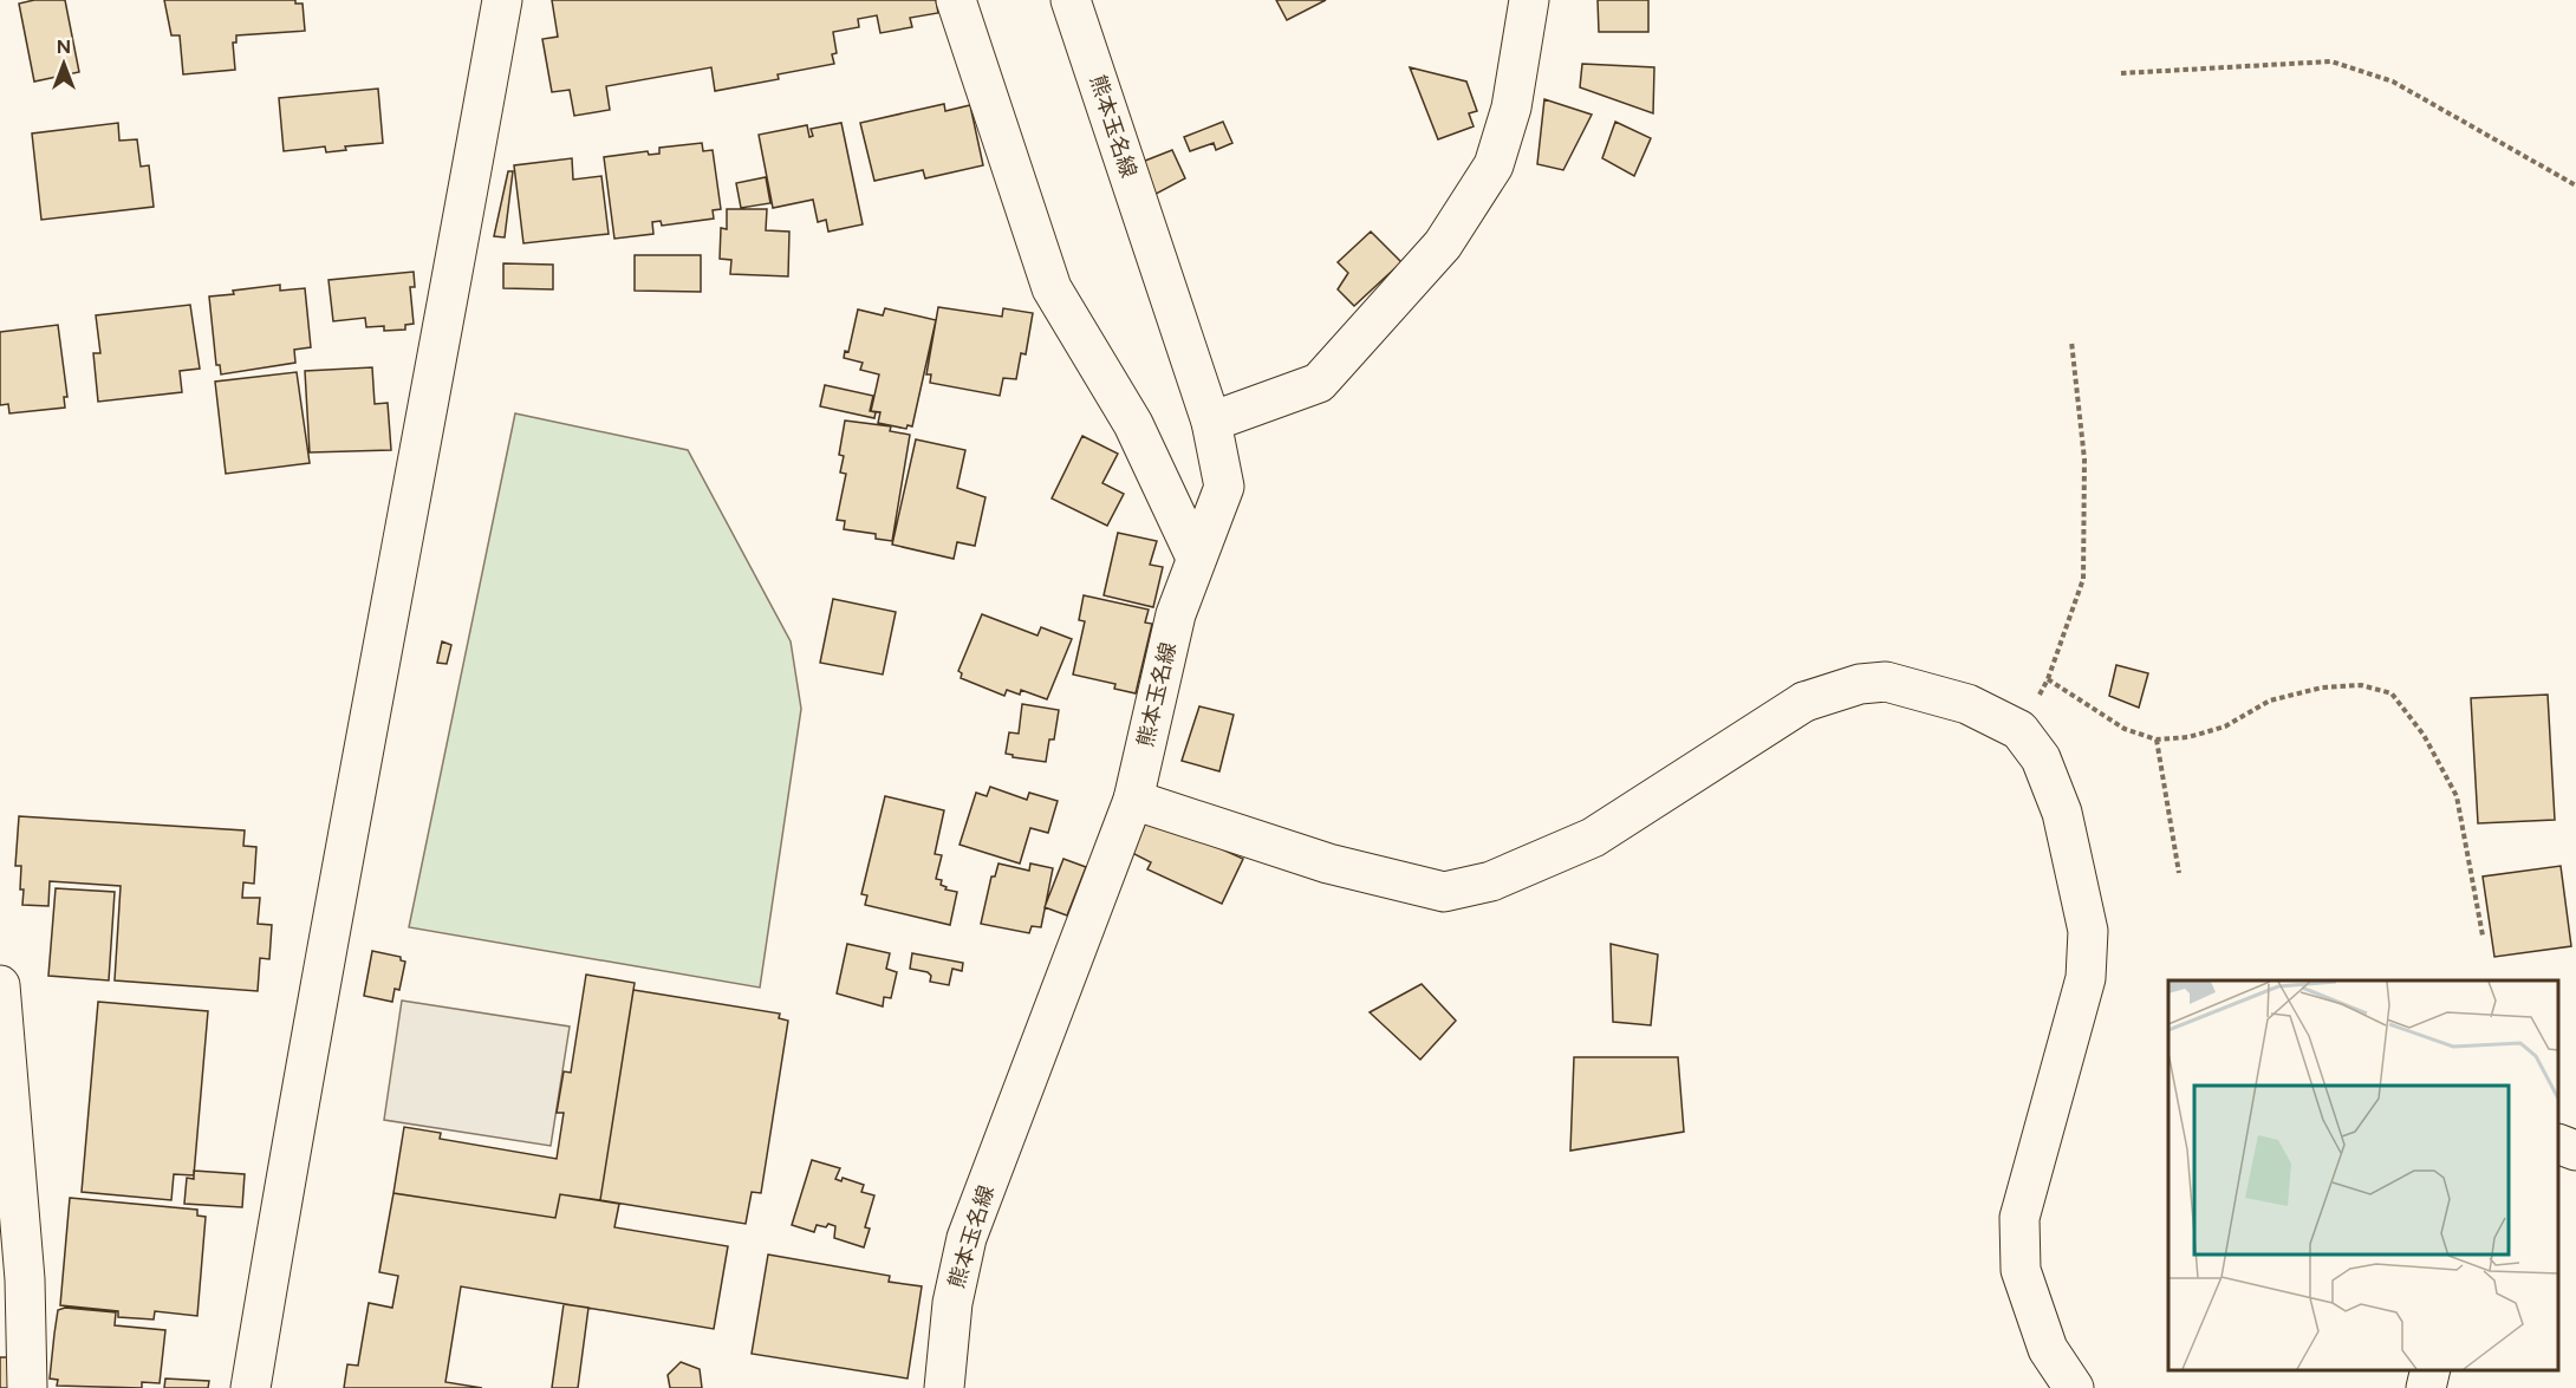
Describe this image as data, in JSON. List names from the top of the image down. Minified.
{"streets":{"street":["熊本玉名線"]},"north":"top"}
